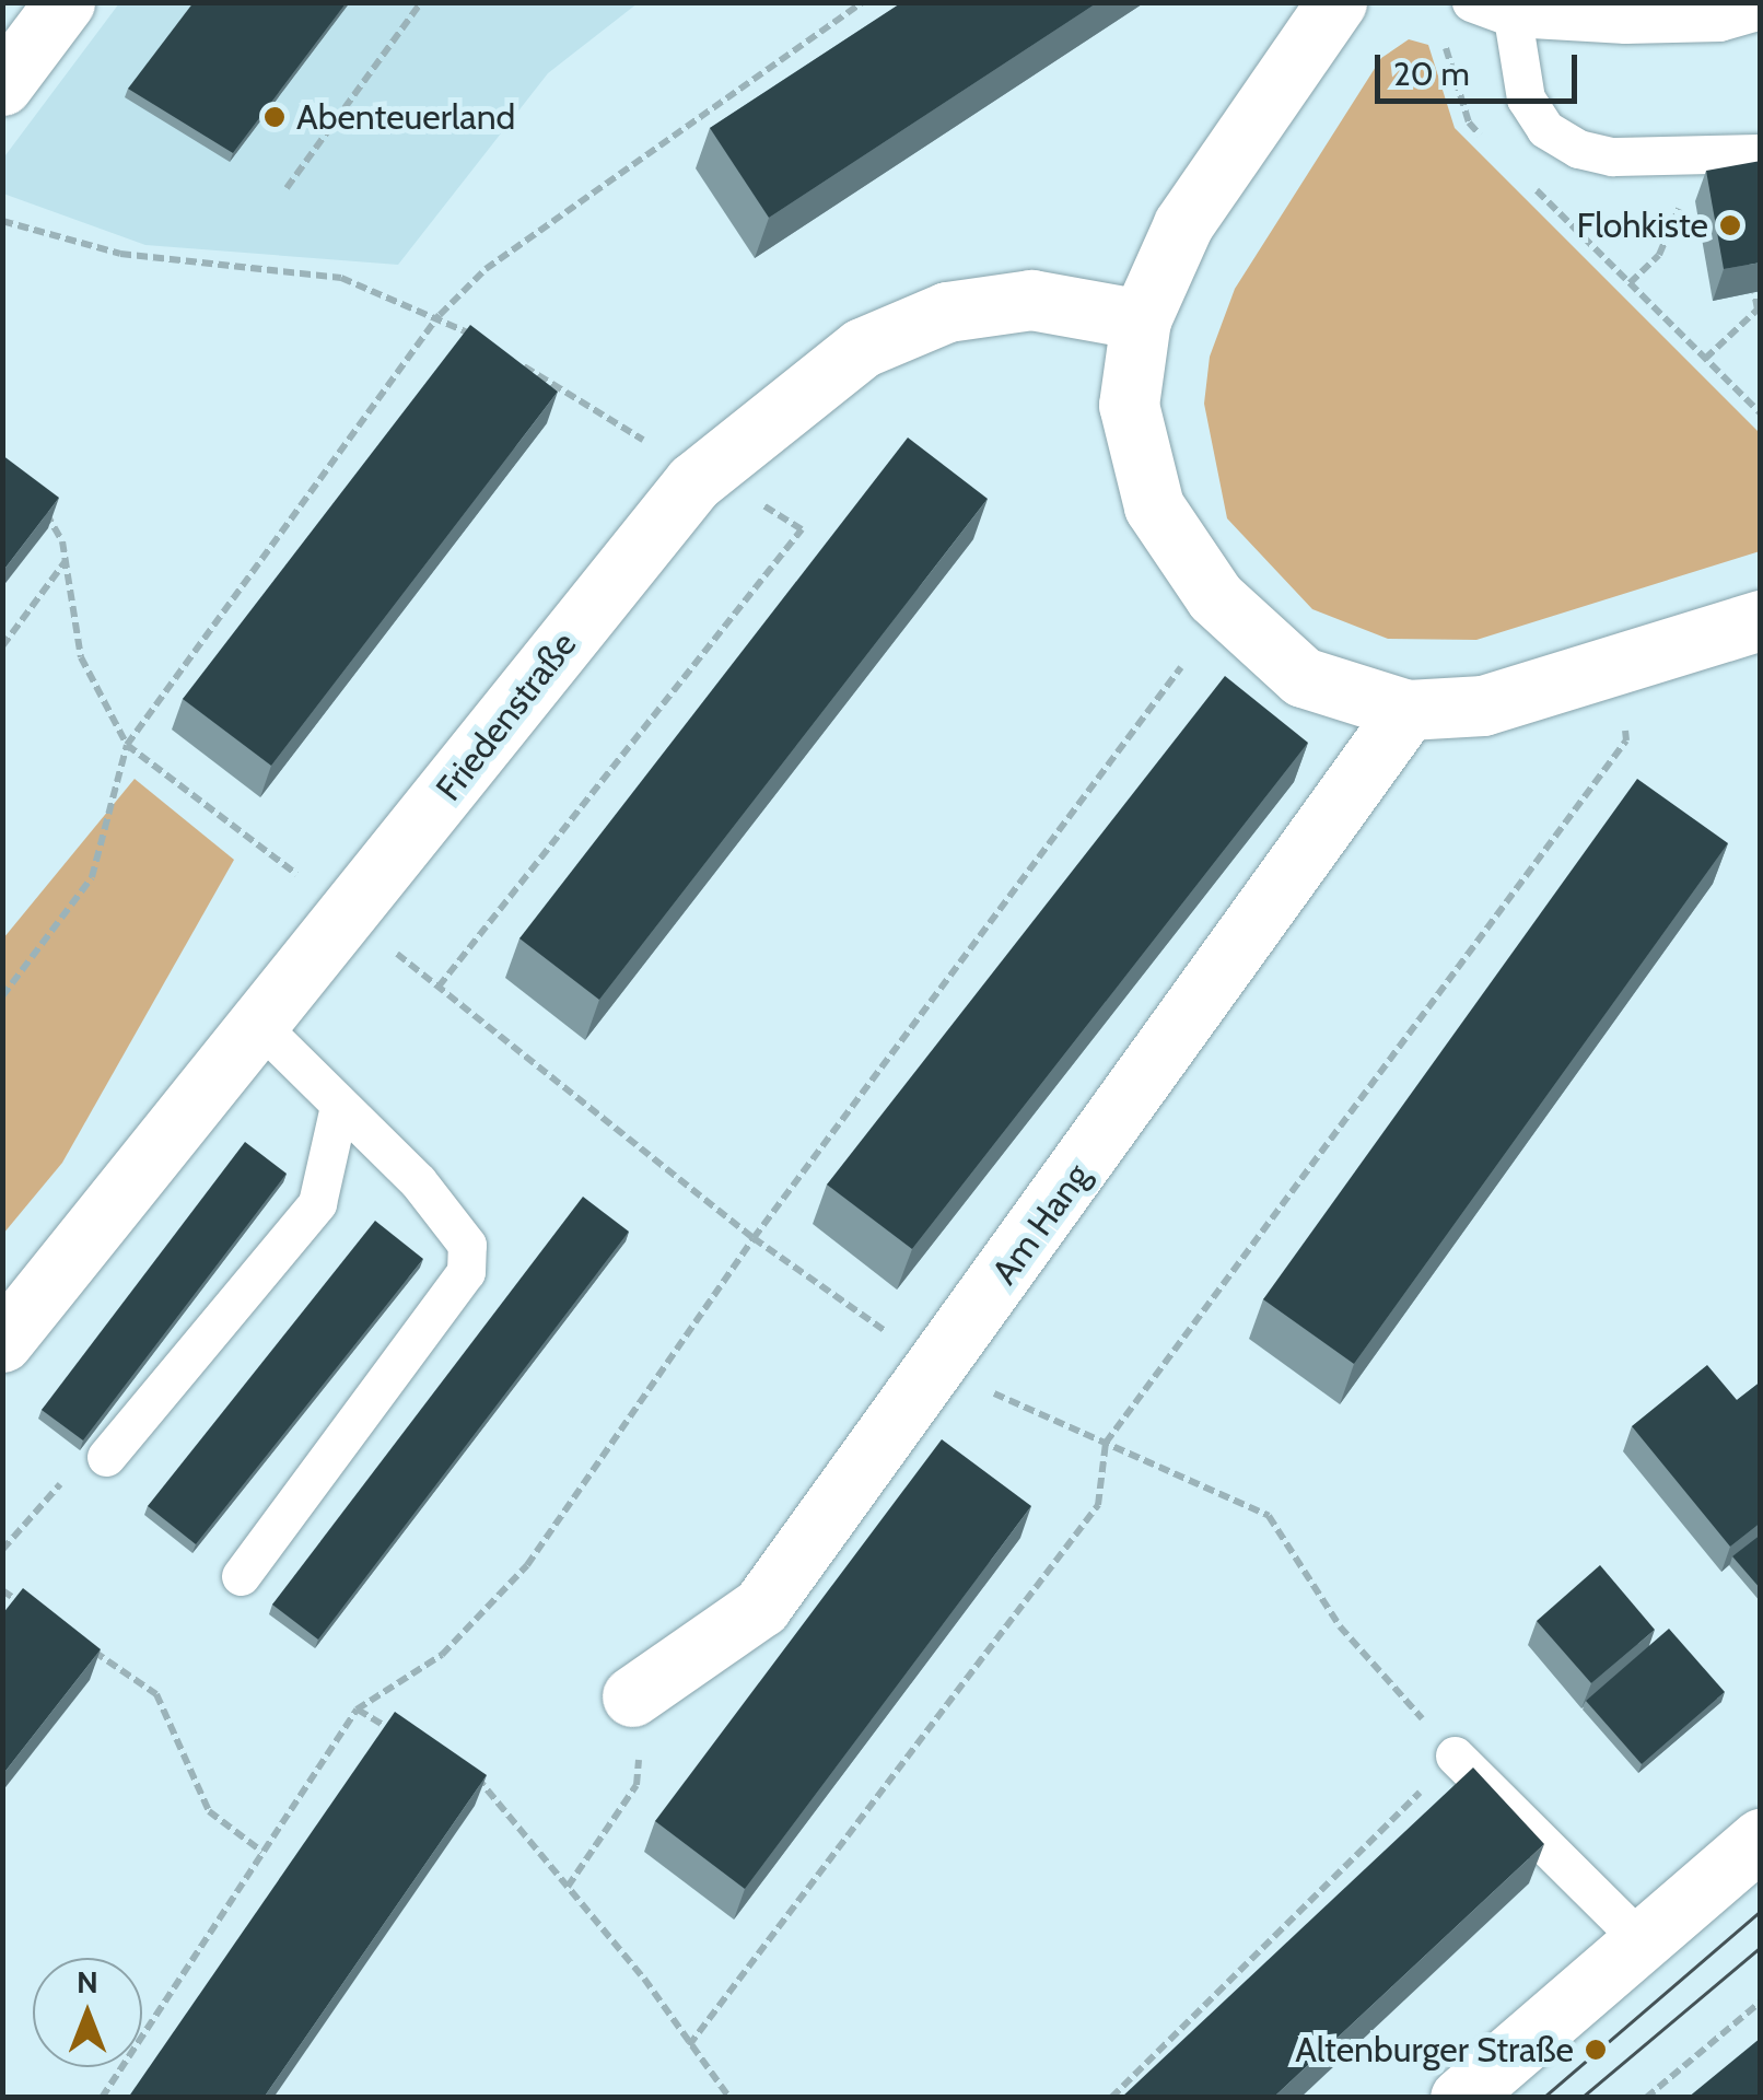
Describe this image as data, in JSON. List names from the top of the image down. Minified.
{"streets":{"street":["Friedenstraße","Am Hang"]},"places":["Abenteuerland","Flohkiste","Altenburger Straße"],"scale_bar":"20 m","north":"top"}
